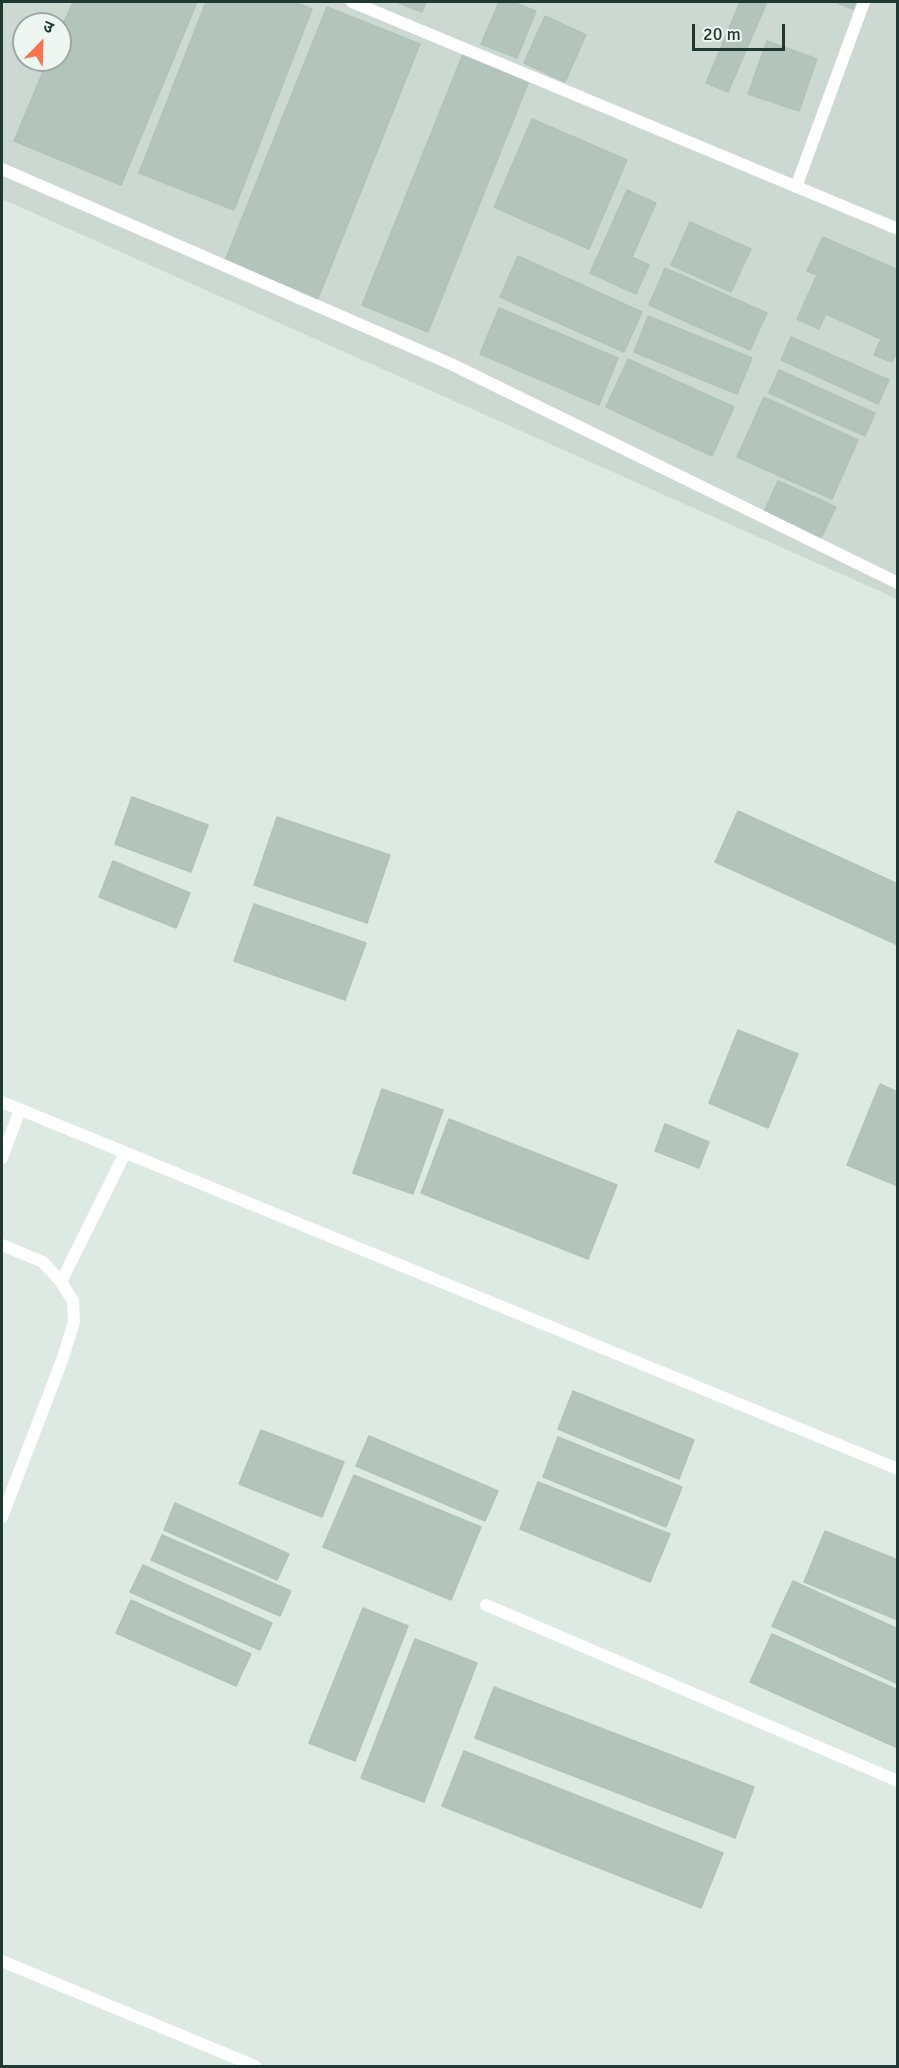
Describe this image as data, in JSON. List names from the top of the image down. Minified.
{"scale_bar":"20 m","north":"top right"}
